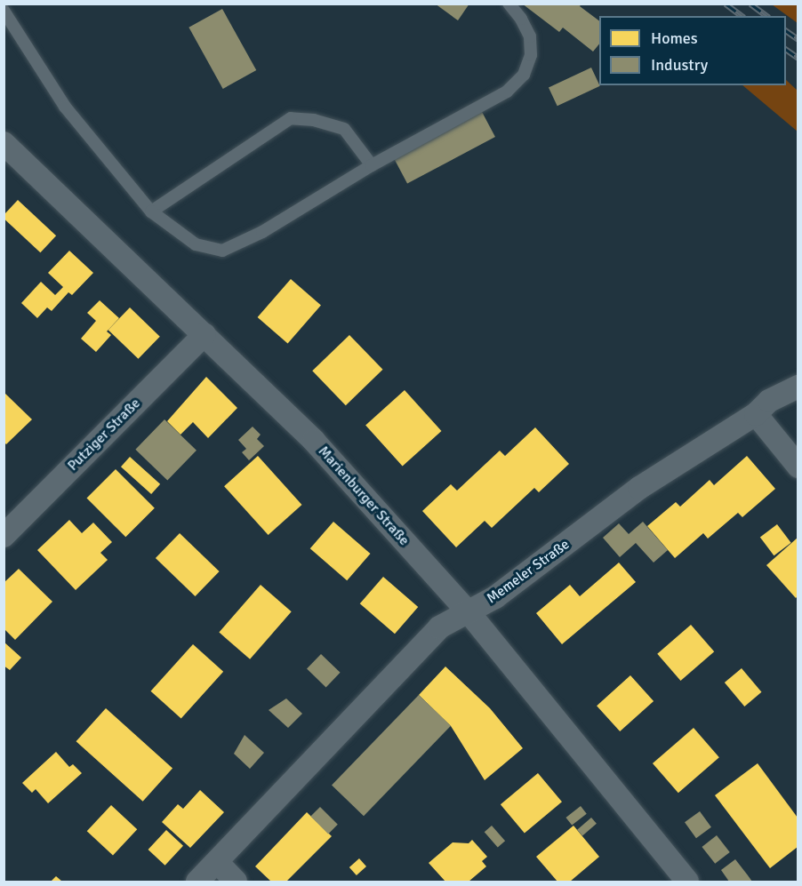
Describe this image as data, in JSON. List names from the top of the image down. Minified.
{"streets":{"street":["Putziger Straße","Marienburger Straße","Memeler Straße"]},"crossings":[["Putziger Straße","Marienburger Straße"],["Marienburger Straße","Memeler Straße"]],"legend":["Homes","Industry"]}
